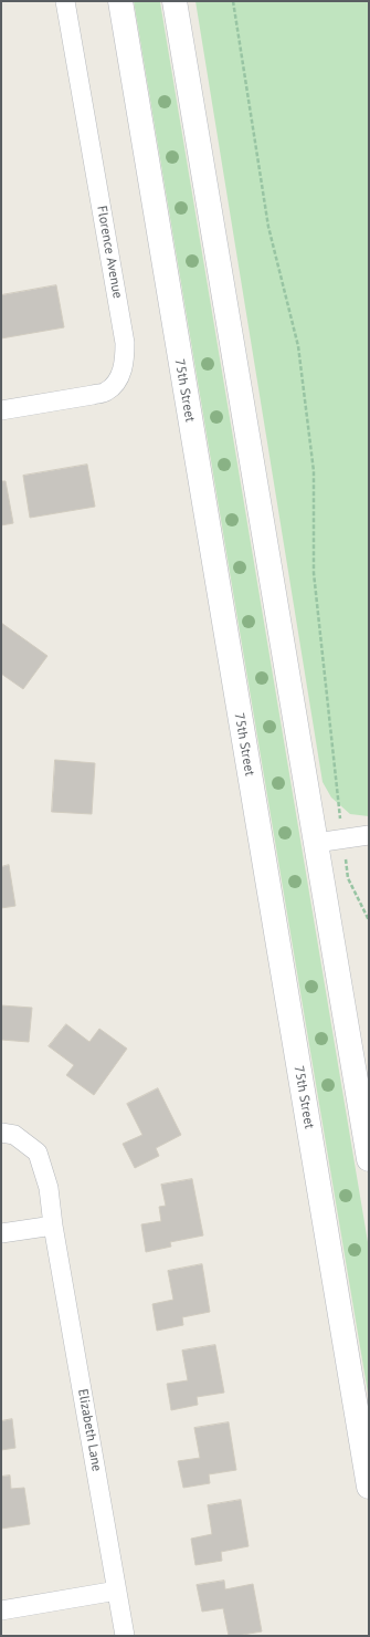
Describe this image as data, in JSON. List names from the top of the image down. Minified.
{"streets":{"main road":["75th Street"],"street":["Florence Avenue","Elizabeth Lane"]}}
